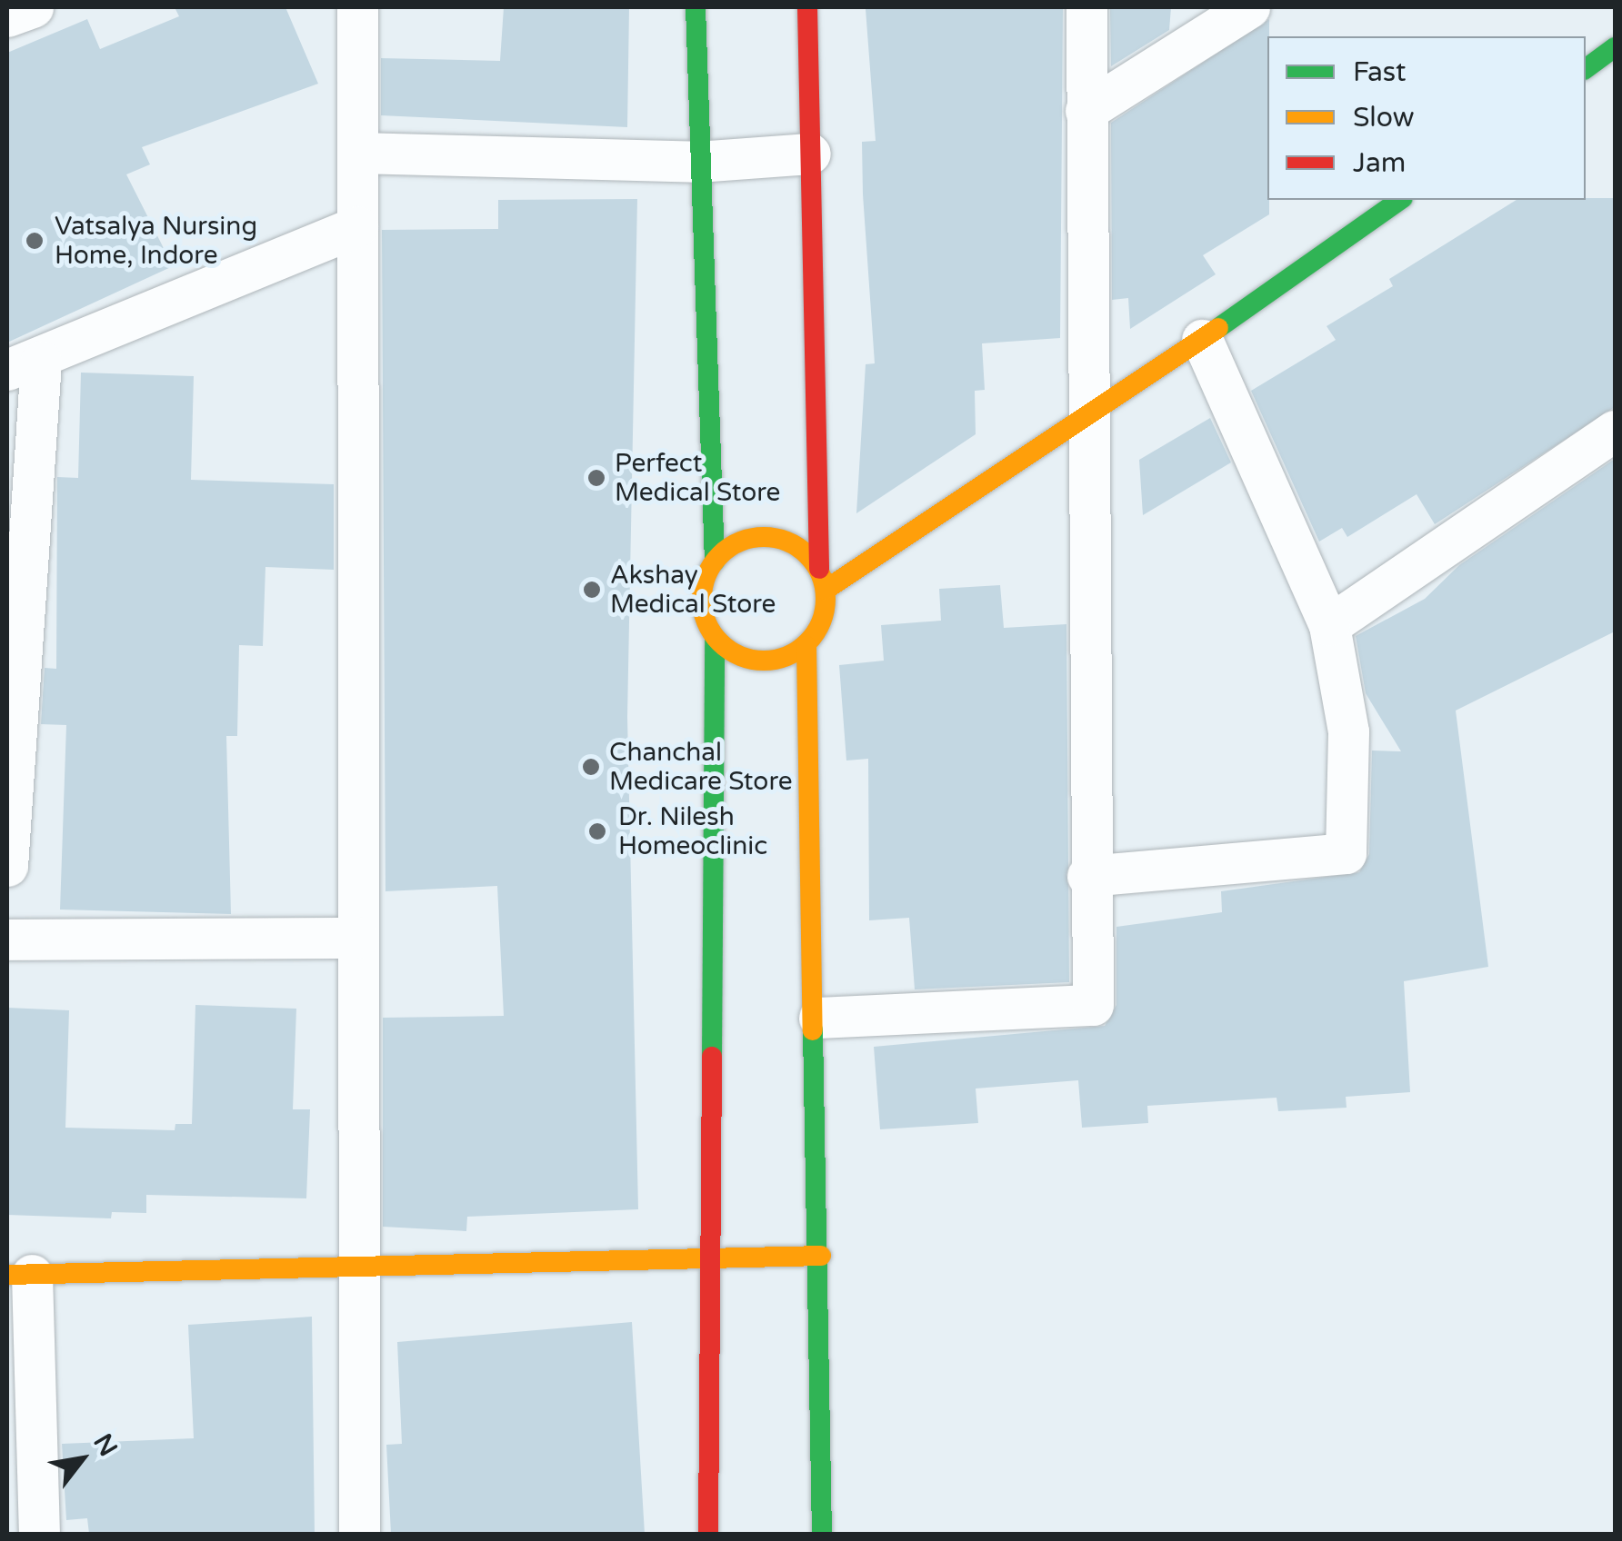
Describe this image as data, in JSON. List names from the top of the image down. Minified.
{"places":["Vatsalya Nursing Home, Indore","Perfect Medical Store","Akshay Medical Store","Chanchal Medicare Store","Dr. Nilesh Homeoclinic"],"legend":["Fast","Slow","Jam"],"north":"top right"}
